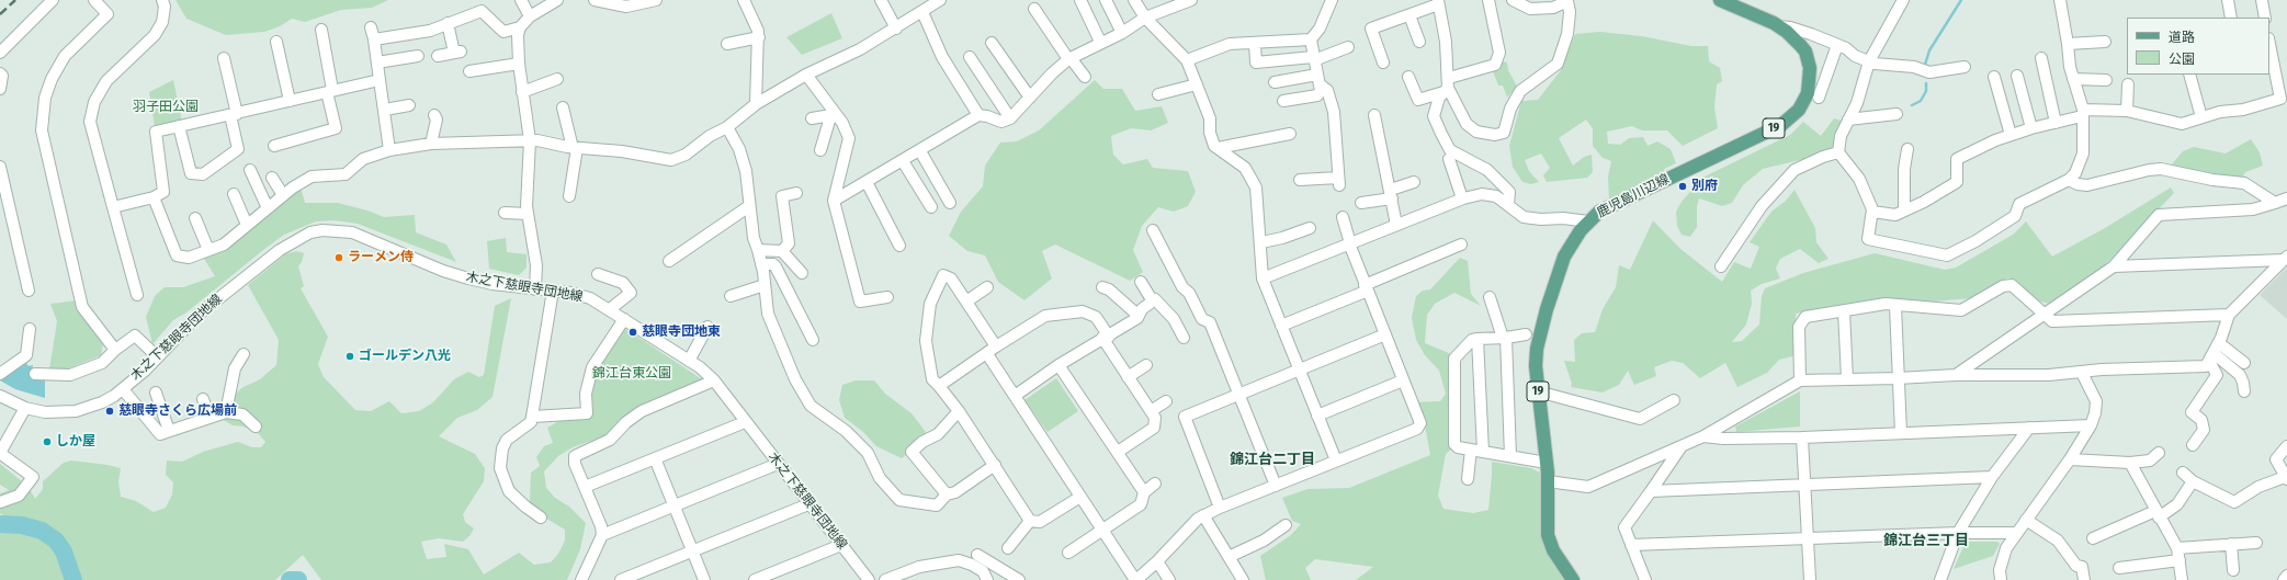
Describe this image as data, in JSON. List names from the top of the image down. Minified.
{"streets":{"main road":["19","鹿児島川辺線"],"street":["木之下慈眼寺団地線"]},"districts":["錦江台二丁目","錦江台三丁目"],"parks":["羽子田公園","錦江台東公園"],"places":["別府","ラーメン侍","慈眼寺団地東","ゴールデン八光","慈眼寺さくら広場前","しか屋"],"legend":["道路","公園"]}
